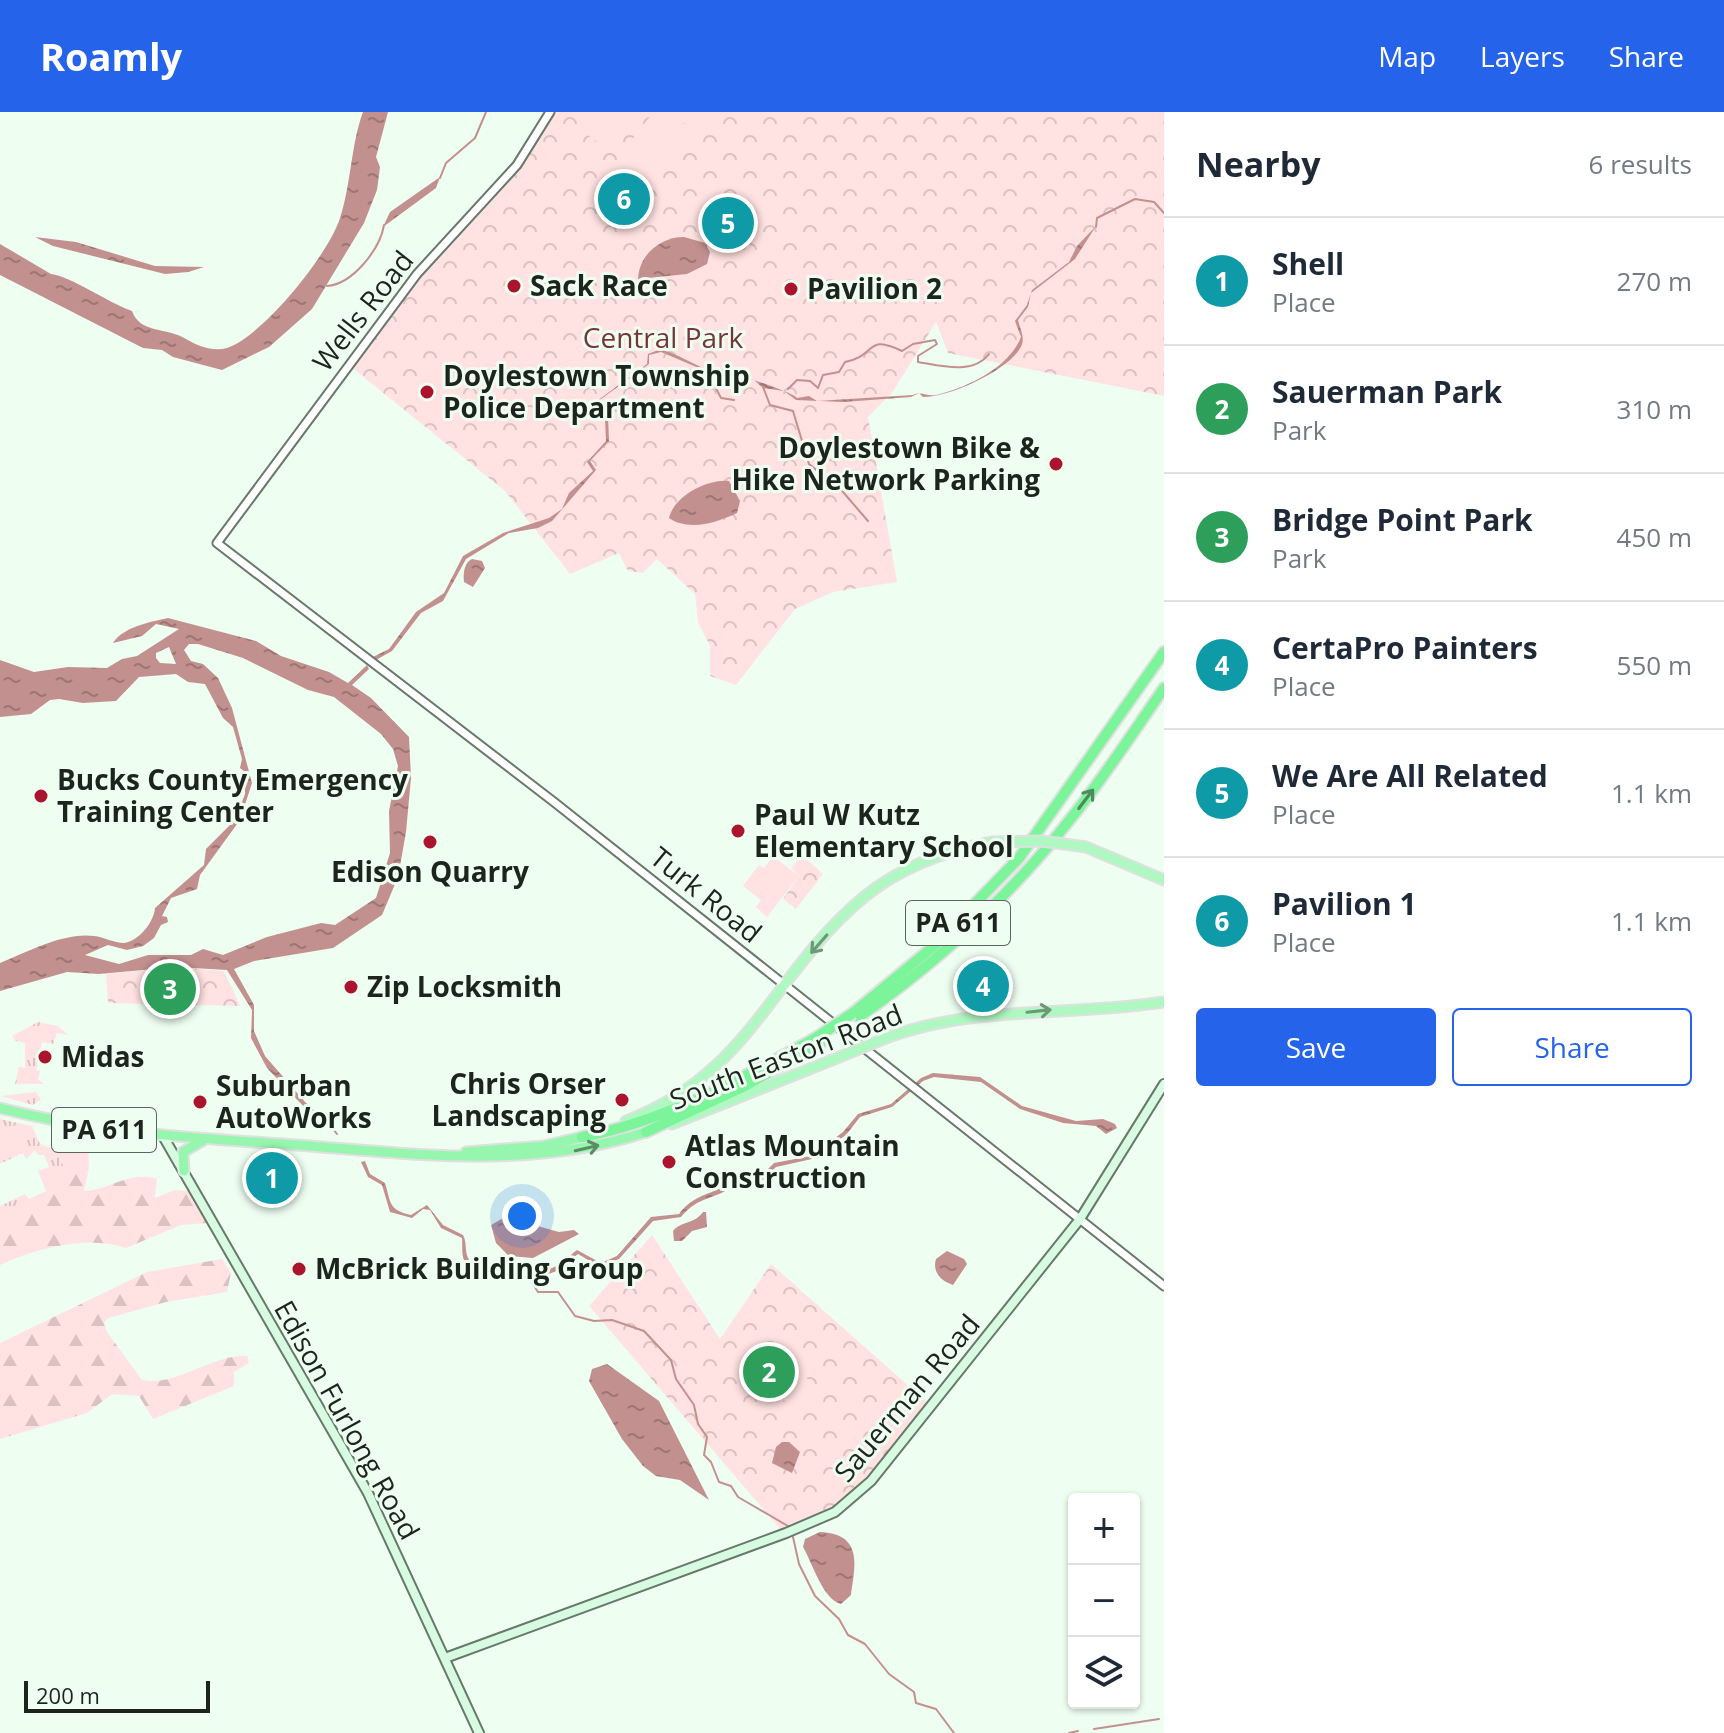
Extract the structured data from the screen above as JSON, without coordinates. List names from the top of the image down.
{
  "streets": {
    "highway": ["PA 611", "South Easton Road"],
    "main road": ["Sauerman Road", "Edison Furlong Road"],
    "street": ["Wells Road", "Turk Road"]
  },
  "crossings": [
    ["Wells Road", "Turk Road"],
    ["Turk Road", "South Easton Road"],
    ["Turk Road", "Sauerman Road"],
    ["PA 611", "South Easton Road"],
    ["South Easton Road", "Edison Furlong Road"],
    ["Sauerman Road", "Edison Furlong Road"]
  ],
  "parks": ["Central Park"],
  "places": [
    "Sack Race",
    "Pavilion 2",
    "Doylestown Township Police Department",
    "Doylestown Bike & Hike Network Parking",
    "Bucks County Emergency Training Center",
    "Paul W Kutz Elementary School",
    "Edison Quarry",
    "Zip Locksmith",
    "Midas",
    "Chris Orser Landscaping",
    "Suburban AutoWorks",
    "Atlas Mountain Construction",
    "McBrick Building Group"
  ],
  "scale_bar": "200 m",
  "page": {
    "header": "Roamly",
    "nav": ["Map", "Layers", "Share"],
    "heading": ["Nearby", "6 results"],
    "pins": [
      "6",
      "5",
      "4",
      "3",
      "1",
      "2"
    ],
    "list": [
      {
        "mark": "1",
        "name": "Shell",
        "note": "Place",
        "value": "270 m"
      },
      {
        "mark": "2",
        "name": "Sauerman Park",
        "note": "Park",
        "value": "310 m"
      },
      {
        "mark": "3",
        "name": "Bridge Point Park",
        "note": "Park",
        "value": "450 m"
      },
      {
        "mark": "4",
        "name": "CertaPro Painters",
        "note": "Place",
        "value": "550 m"
      },
      {
        "mark": "5",
        "name": "We Are All Related",
        "note": "Place",
        "value": "1.1 km"
      },
      {
        "mark": "6",
        "name": "Pavilion 1",
        "note": "Place",
        "value": "1.1 km"
      }
    ],
    "buttons": ["Save", "Share"],
    "map_buttons": ["+", "−"],
    "scale": "200 m"
  }
}
